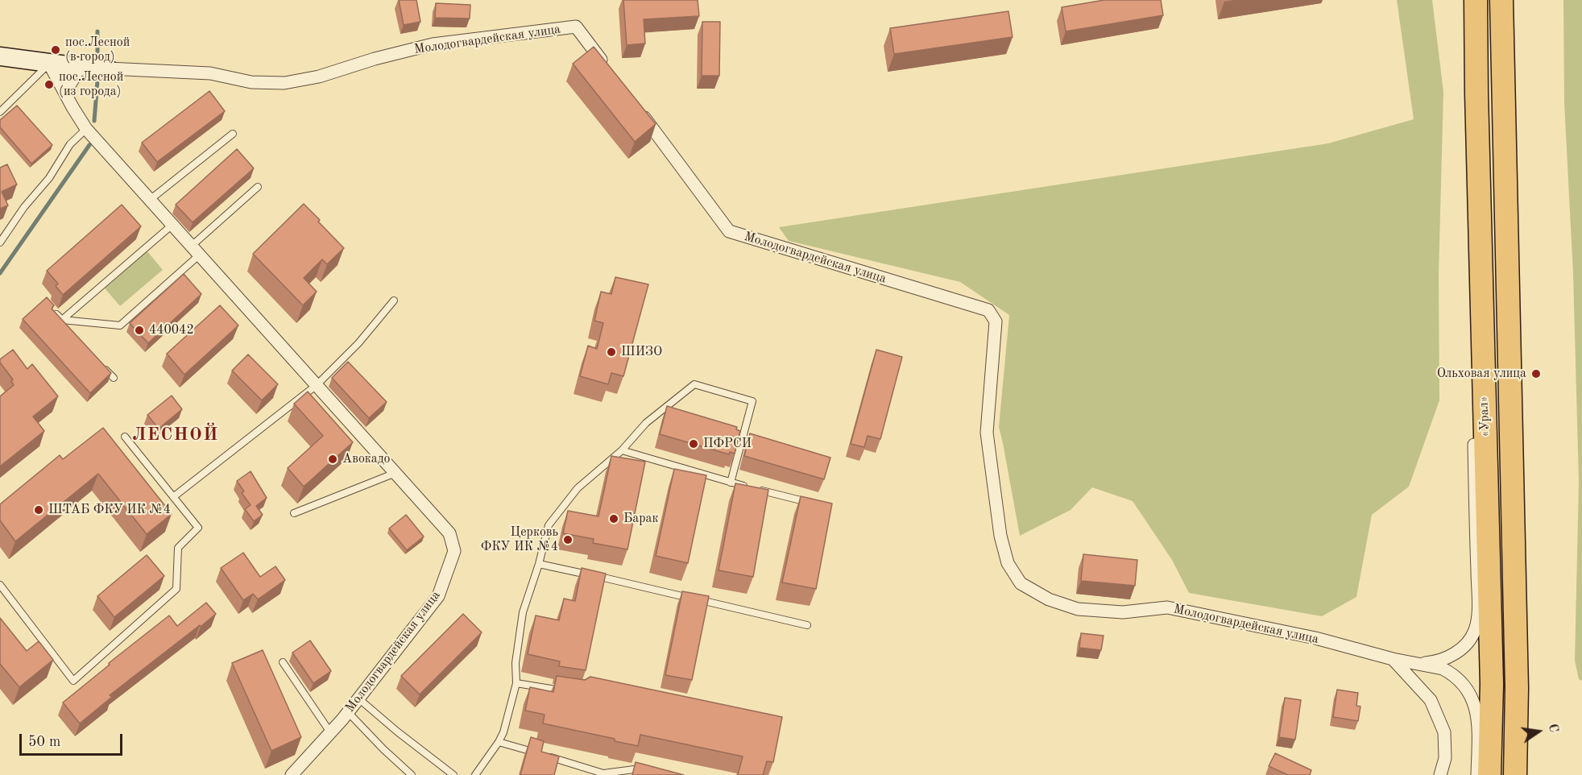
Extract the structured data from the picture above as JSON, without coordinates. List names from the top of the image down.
{
  "streets": {
    "highway": ["«Урал»"],
    "street": ["Молодогвардейская улица"]
  },
  "districts": ["ЛЕСНОЙ"],
  "places": [
    "пос.Лесной (в город)",
    "пос.Лесной (из города)",
    "440042",
    "ШИЗО",
    "Ольховая улица",
    "ПФРСИ",
    "Авокадо",
    "ШТАБ ФКУ ИК №4",
    "Барак",
    "Церковь ФКУ ИК №4"
  ],
  "scale_bar": "50 m",
  "north": "right"
}
